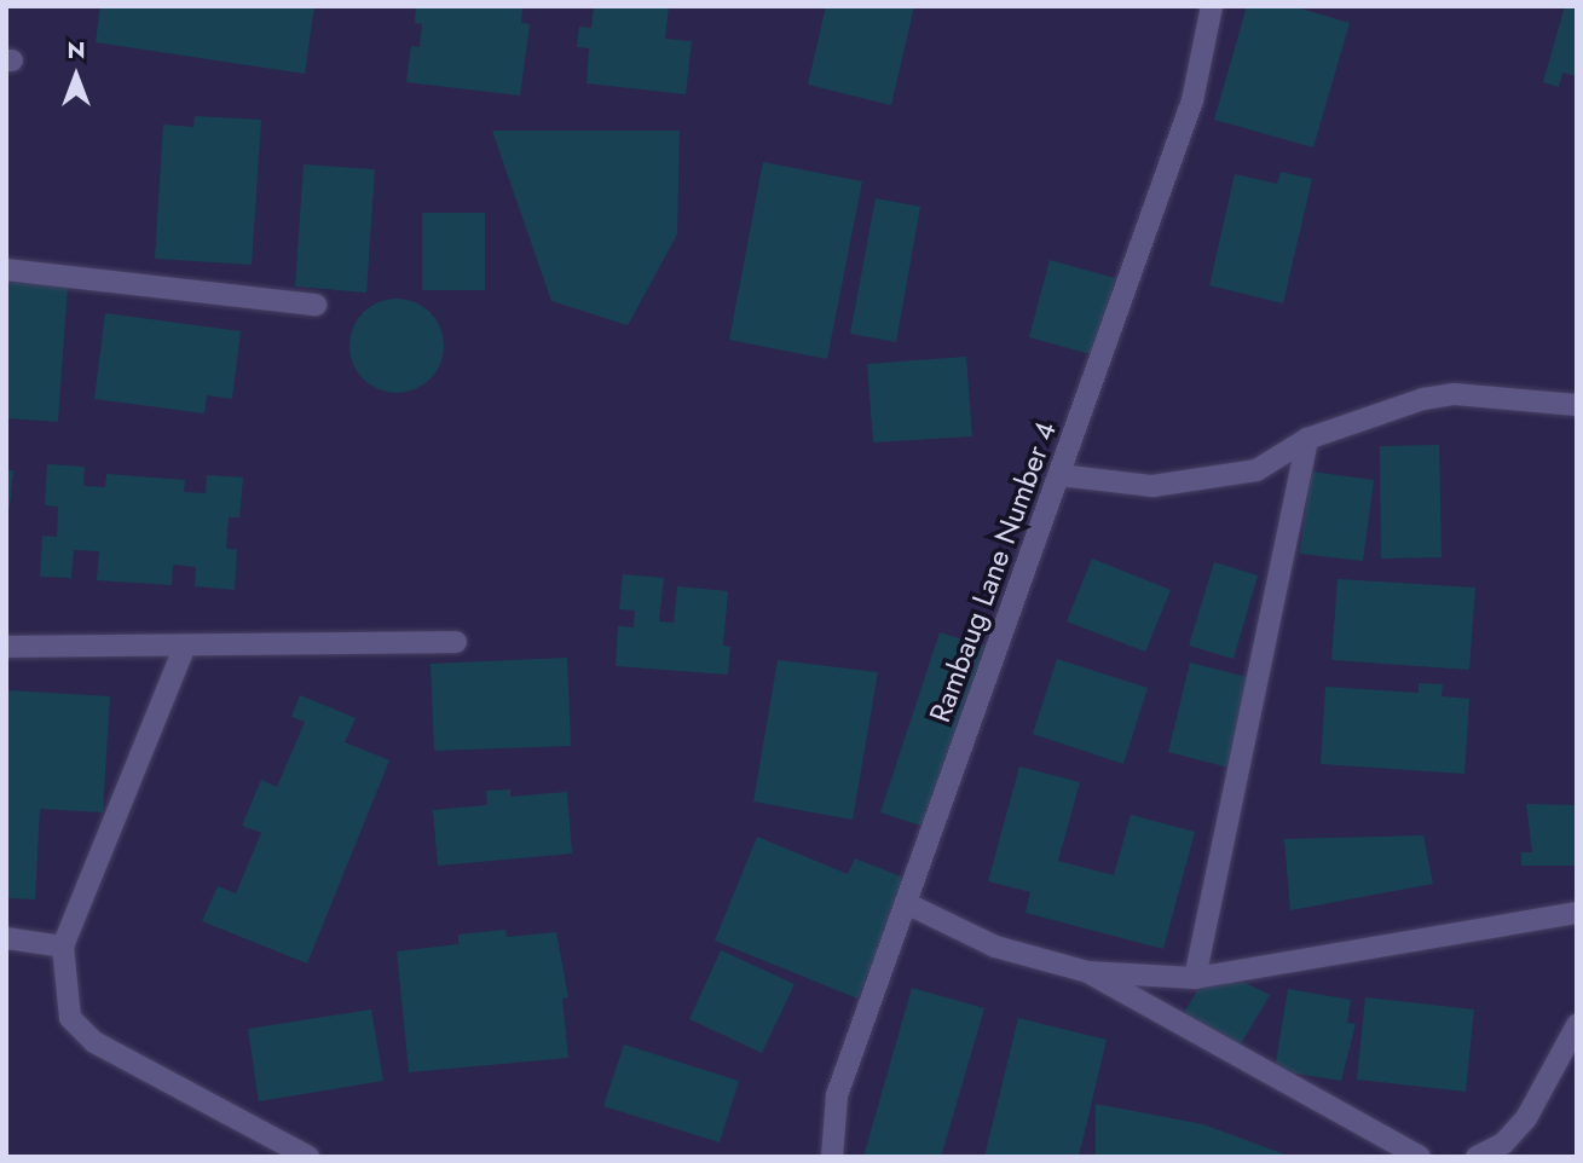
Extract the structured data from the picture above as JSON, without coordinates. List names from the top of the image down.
{
  "streets": {
    "street": ["Rambaug Lane Number 4"]
  },
  "north": "top"
}
